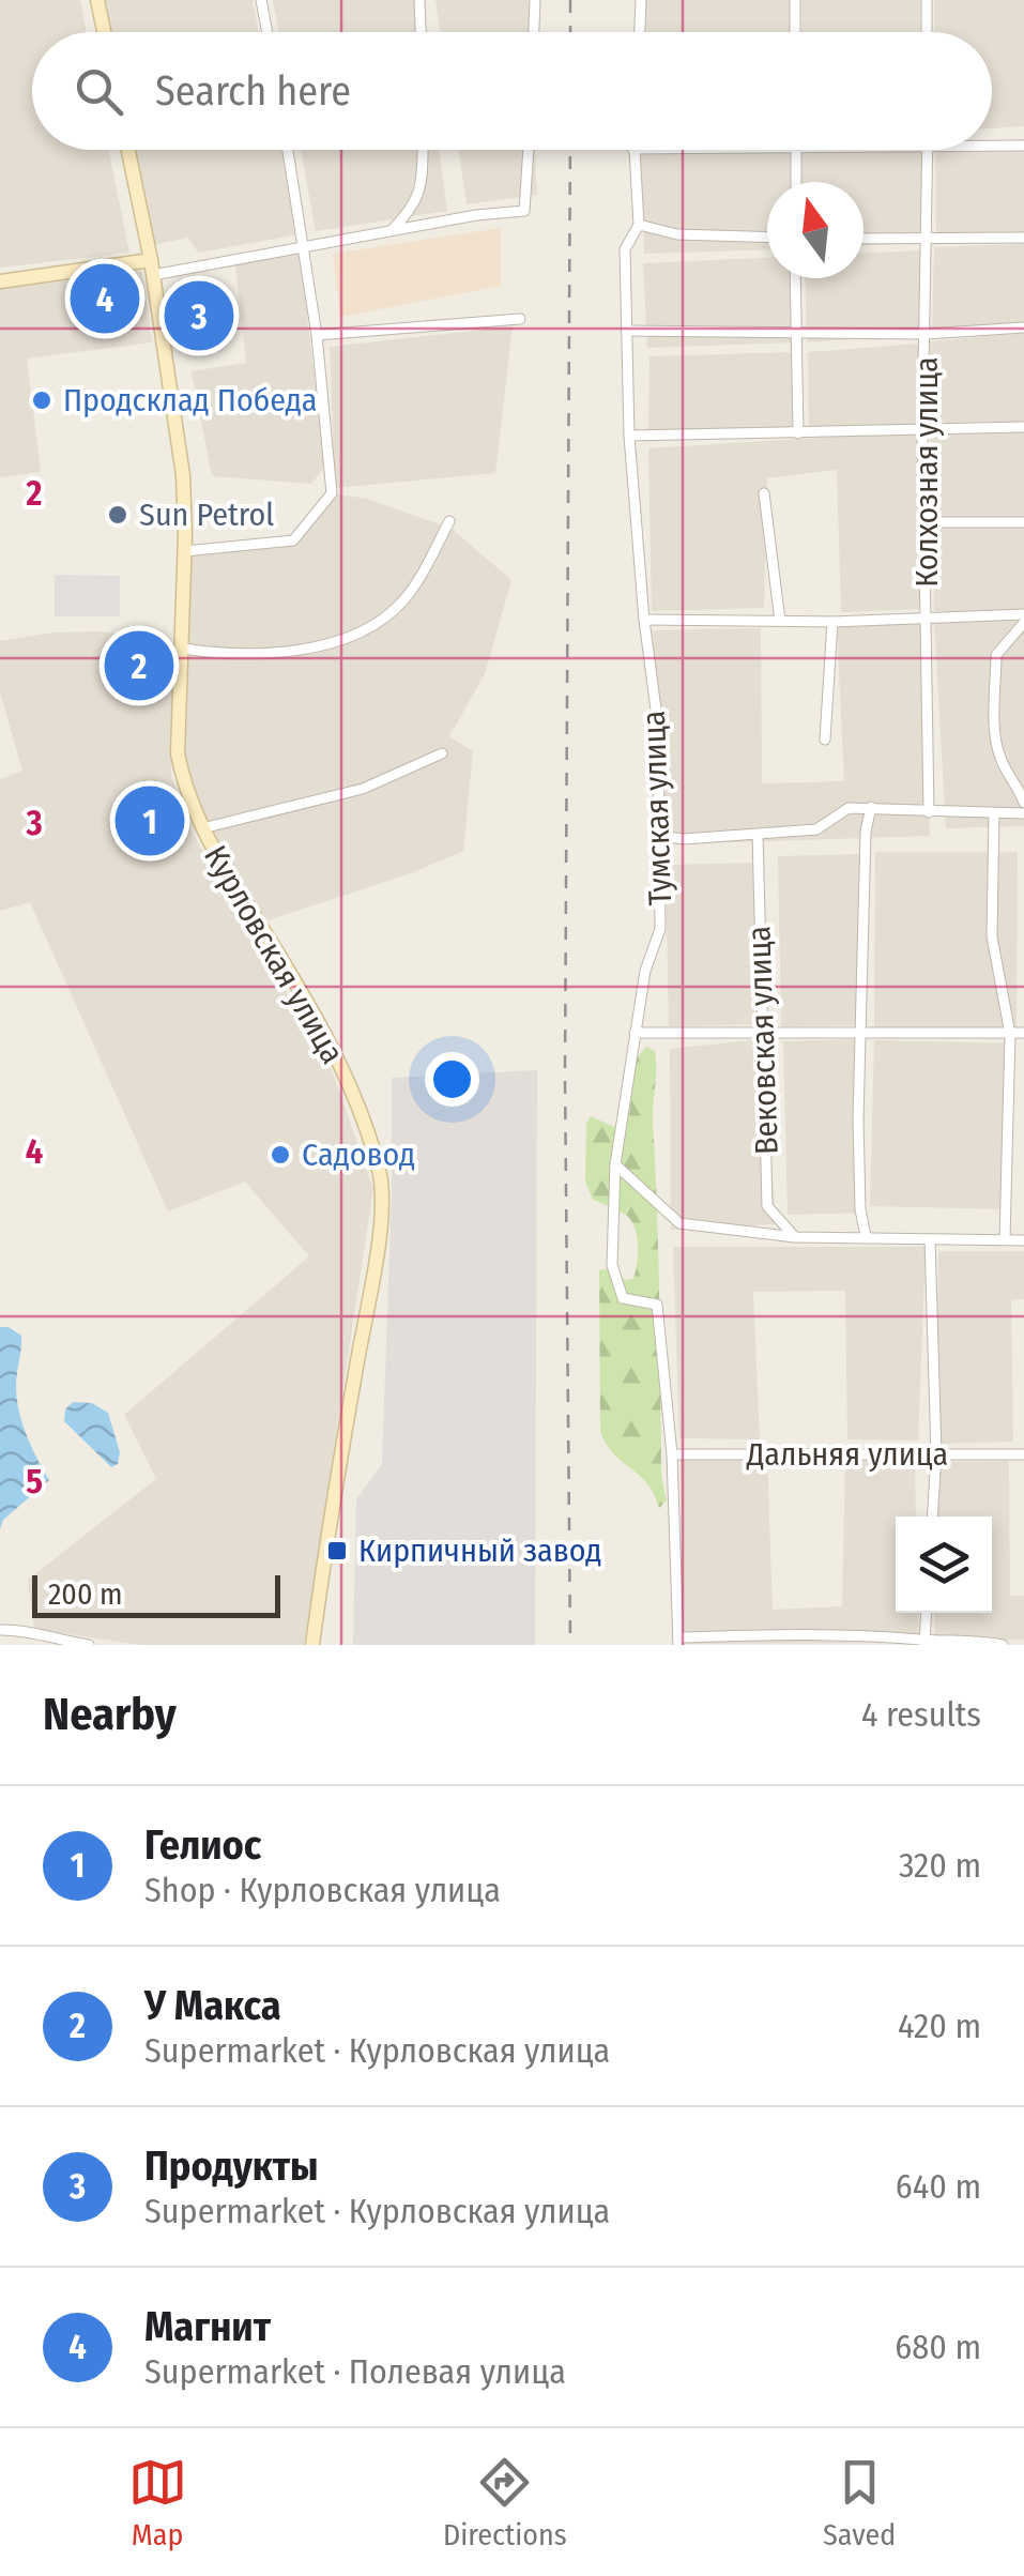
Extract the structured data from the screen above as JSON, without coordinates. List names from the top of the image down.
{
  "streets": {
    "main road": ["Курловская улица"],
    "street": [
      "Колхозная улица",
      "Тумская улица",
      "Вековская улица",
      "Дальняя улица"
    ]
  },
  "crossings": [
    ["Тумская улица", "Дальняя улица"]
  ],
  "places": {
    "other": ["Продсклад Победа", "Sun Petrol", "Садовод"],
    "transit": ["Кирпичный завод"]
  },
  "scale_bar": "200 m",
  "north": "top",
  "page": {
    "search": "Search here",
    "pins": [
      "4",
      "3",
      "2",
      "1"
    ],
    "scale": "200 m",
    "heading": ["Nearby", "4 results"],
    "list": [
      {
        "mark": "1",
        "name": "Гелиос",
        "note": "Shop · Курловская улица",
        "value": "320 m"
      },
      {
        "mark": "2",
        "name": "У Макса",
        "note": "Supermarket · Курловская улица",
        "value": "420 m"
      },
      {
        "mark": "3",
        "name": "Продукты",
        "note": "Supermarket · Курловская улица",
        "value": "640 m"
      },
      {
        "mark": "4",
        "name": "Магнит",
        "note": "Supermarket · Полевая улица",
        "value": "680 m"
      }
    ],
    "nav": ["Map", "Directions", "Saved"]
  },
  "grid": {
    "rows": [
      "2",
      "3",
      "4",
      "5"
    ]
  }
}
